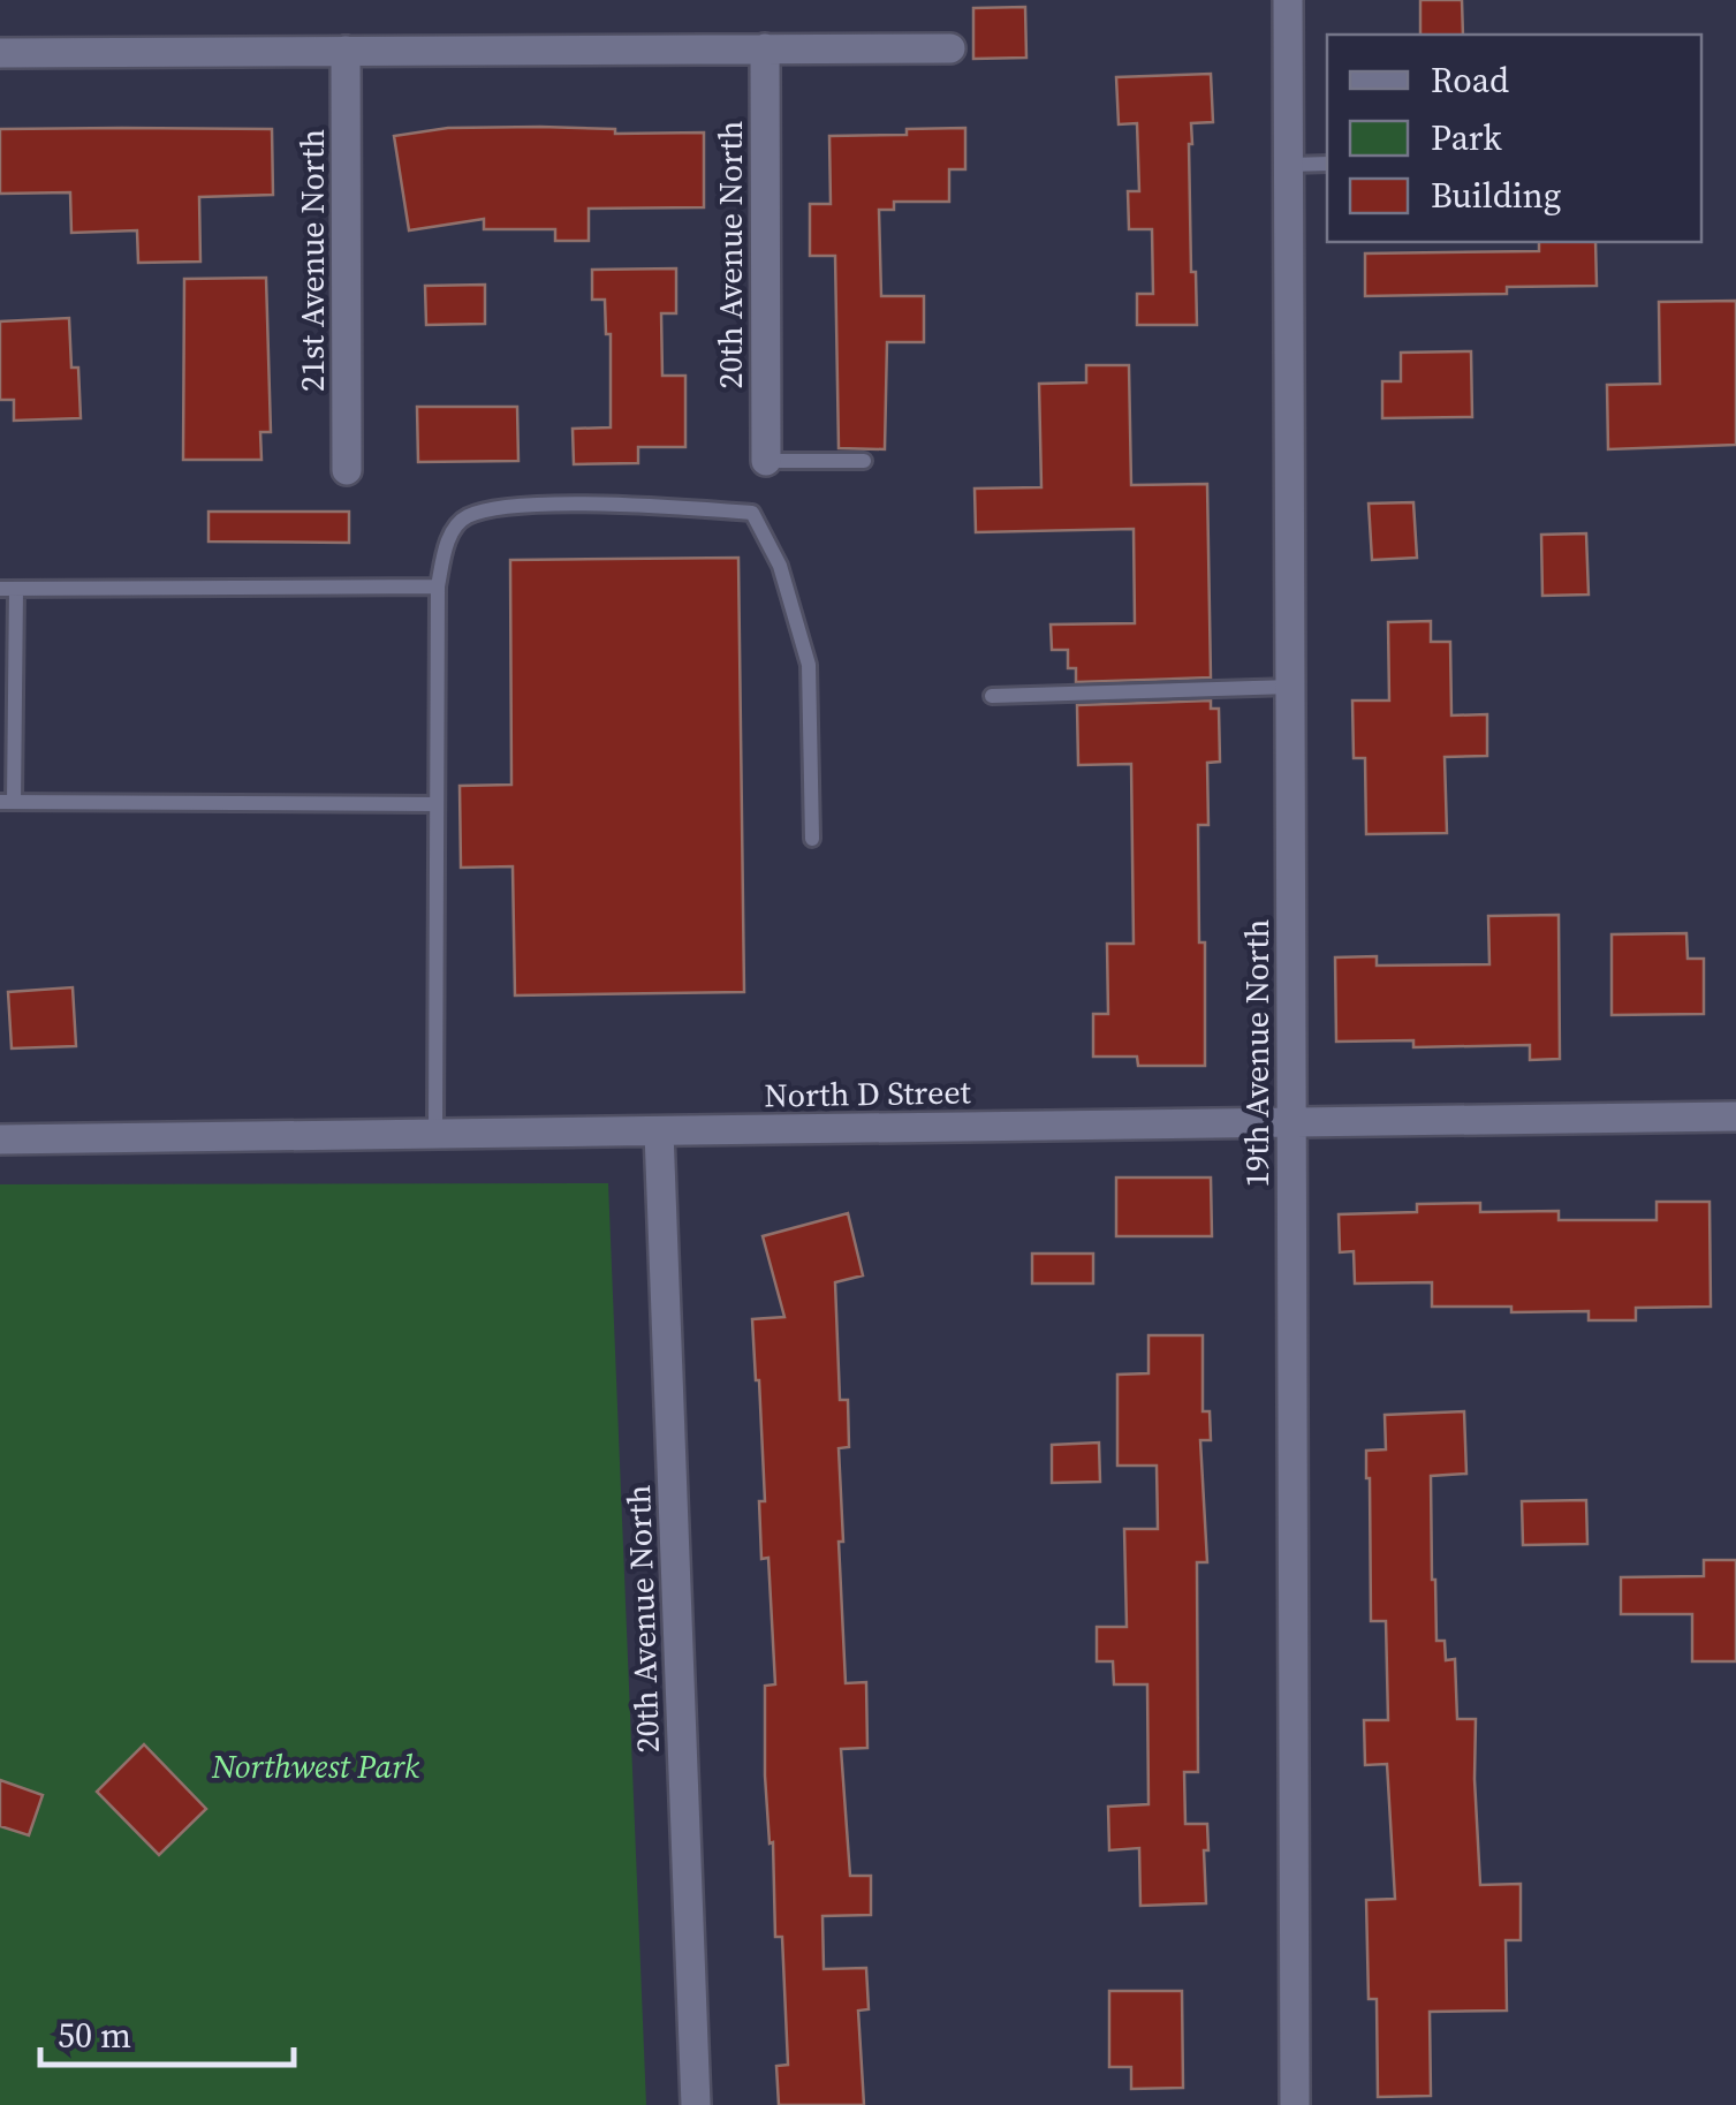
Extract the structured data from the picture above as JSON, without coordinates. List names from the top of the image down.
{
  "streets": {
    "street": [
      "20th Avenue North",
      "21st Avenue North",
      "19th Avenue North",
      "North D Street"
    ]
  },
  "crossings": [
    ["20th Avenue North", "North D Street"],
    ["19th Avenue North", "North D Street"]
  ],
  "parks": ["Northwest Park"],
  "legend": ["Road", "Park", "Building"],
  "scale_bar": "50 m"
}
